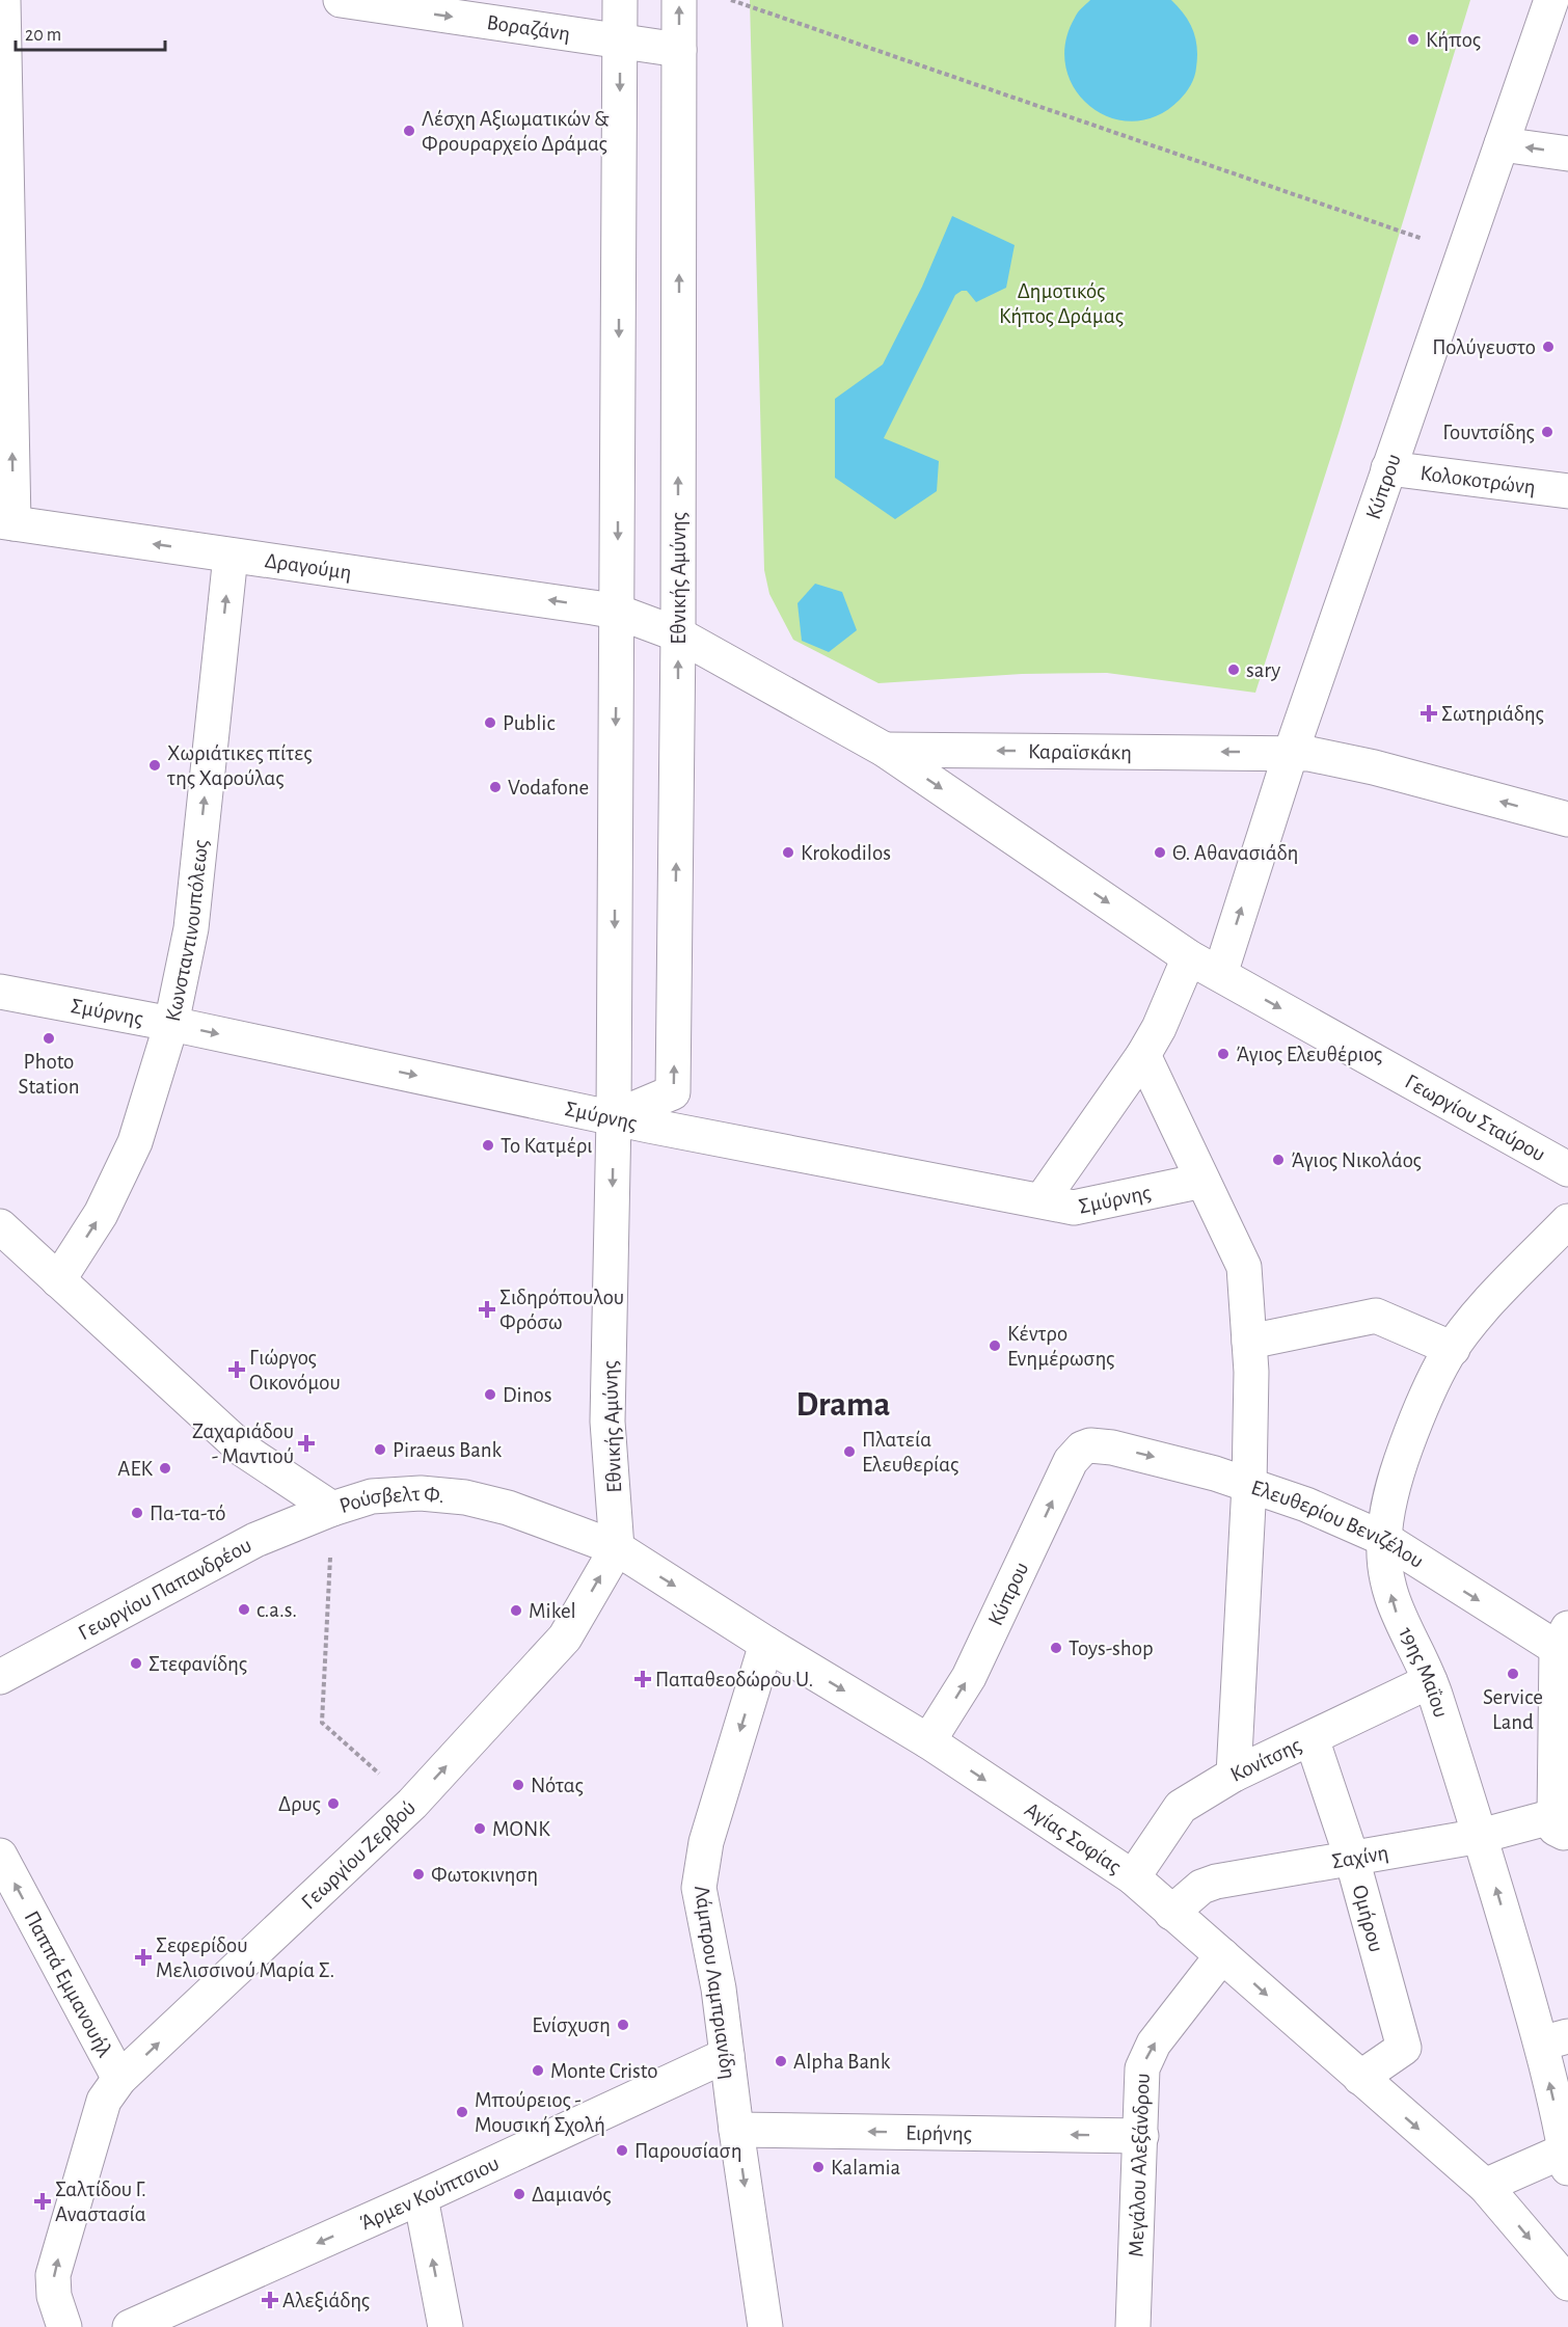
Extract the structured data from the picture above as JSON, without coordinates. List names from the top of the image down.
{
  "streets": {
    "street": [
      "Βοραζάνη",
      "Κολοκοτρώνη",
      "Κύπρου",
      "Δραγούμη",
      "Εθνικής Αμύνης",
      "Καραϊσκάκη",
      "Κωνσταντινουπόλεως",
      "Σμύρνης",
      "Γεωργίου Σταύρου",
      "Ρούσβελτ Φ.",
      "Ελευθερίου Βενιζέλου",
      "Γεωργίου Παπανδρέου",
      "19ης Μαΐου",
      "Κονίτσης",
      "Αγίας Σοφίας",
      "Γεωργίου Ζερβού",
      "Σαχίνη",
      "Ομήρου",
      "Λάμπρου Λαμπριανίδη",
      "Παππά Εμμανουήλ",
      "Ειρήνης",
      "Μεγάλου Αλεξάνδρου",
      "Άρμεν Κούπτσιου"
    ]
  },
  "crossings": [
    ["Βοραζάνη", "Εθνικής Αμύνης"],
    ["Κολοκοτρώνη", "Κύπρου"],
    ["Κύπρου", "Καραϊσκάκη"],
    ["Κύπρου", "Γεωργίου Σταύρου"],
    ["Κύπρου", "Ελευθερίου Βενιζέλου"],
    ["Κύπρου", "Αγίας Σοφίας"],
    ["Δραγούμη", "Εθνικής Αμύνης"],
    ["Δραγούμη", "Καραϊσκάκη"],
    ["Δραγούμη", "Κωνσταντινουπόλεως"],
    ["Εθνικής Αμύνης", "Καραϊσκάκη"],
    ["Εθνικής Αμύνης", "Σμύρνης"],
    ["Εθνικής Αμύνης", "Ρούσβελτ Φ."],
    ["Εθνικής Αμύνης", "Αγίας Σοφίας"],
    ["Εθνικής Αμύνης", "Γεωργίου Ζερβού"],
    ["Κωνσταντινουπόλεως", "Σμύρνης"],
    ["Κωνσταντινουπόλεως", "Ρούσβελτ Φ."],
    ["Ρούσβελτ Φ.", "Γεωργίου Παπανδρέου"],
    ["Ρούσβελτ Φ.", "Αγίας Σοφίας"],
    ["Ρούσβελτ Φ.", "Γεωργίου Ζερβού"],
    ["Ελευθερίου Βενιζέλου", "19ης Μαΐου"],
    ["19ης Μαΐου", "Κονίτσης"],
    ["19ης Μαΐου", "Σαχίνη"],
    ["Κονίτσης", "Αγίας Σοφίας"],
    ["Κονίτσης", "Ομήρου"],
    ["Αγίας Σοφίας", "Γεωργίου Ζερβού"],
    ["Αγίας Σοφίας", "Σαχίνη"],
    ["Αγίας Σοφίας", "Ομήρου"],
    ["Αγίας Σοφίας", "Λάμπρου Λαμπριανίδη"],
    ["Αγίας Σοφίας", "Μεγάλου Αλεξάνδρου"],
    ["Γεωργίου Ζερβού", "Παππά Εμμανουήλ"],
    ["Σαχίνη", "Ομήρου"],
    ["Λάμπρου Λαμπριανίδη", "Ειρήνης"],
    ["Λάμπρου Λαμπριανίδη", "Άρμεν Κούπτσιου"],
    ["Ειρήνης", "Μεγάλου Αλεξάνδρου"]
  ],
  "one_way": [
    "Βοραζάνη",
    "Κύπρου",
    "Δραγούμη",
    "Καραϊσκάκη",
    "Κωνσταντινουπόλεως",
    "Σμύρνης",
    "Γεωργίου Σταύρου",
    "Ελευθερίου Βενιζέλου",
    "Αγίας Σοφίας",
    "Γεωργίου Ζερβού",
    "Λάμπρου Λαμπριανίδη",
    "Παππά Εμμανουήλ",
    "Ειρήνης",
    "Μεγάλου Αλεξάνδρου",
    "Άρμεν Κούπτσιου"
  ],
  "districts": ["Drama"],
  "parks": ["Δημοτικός Κήπος Δράμας"],
  "places": {
    "other": [
      "Κήπος",
      "Λέσχη Αξιωματικών & Φρουραρχείο Δράμας",
      "Πολύγευστο",
      "Γουντσίδης",
      "sary",
      "Public",
      "Χωριάτικες πίτες της Χαρούλας",
      "Vodafone",
      "Krokodilos",
      "Θ. Αθανασιάδη",
      "Photo Station",
      "Άγιος Ελευθέριος",
      "Το Κατμέρι",
      "Άγιος Νικολάος",
      "Κέντρο Ενημέρωσης",
      "Dinos",
      "Piraeus Bank",
      "Πλατεία Ελευθερίας",
      "ΑΕΚ",
      "Πα-τα-τό",
      "c.a.s.",
      "Mikel",
      "Toys-shop",
      "Στεφανίδης",
      "Service Land",
      "Νότας",
      "Δρυς",
      "MONK",
      "Φωτοκινηση",
      "Ενίσχυση",
      "Alpha Bank",
      "Monte Cristo",
      "Μπούρειος - Μουσική Σχολή",
      "Παρουσίαση",
      "Kalamia",
      "Δαμιανός"
    ],
    "health": [
      "Σωτηριάδης",
      "Σιδηρόπουλου Φρόσω",
      "Γιώργος Οικονόμου",
      "Ζαχαριάδου - Μαντιού",
      "Παπαθεοδώρου U.",
      "Σεφερίδου Μελισσινού Μαρία Σ.",
      "Σαλτίδου Γ. Αναστασία",
      "Αλεξιάδης"
    ]
  },
  "scale_bar": "20 m"
}
